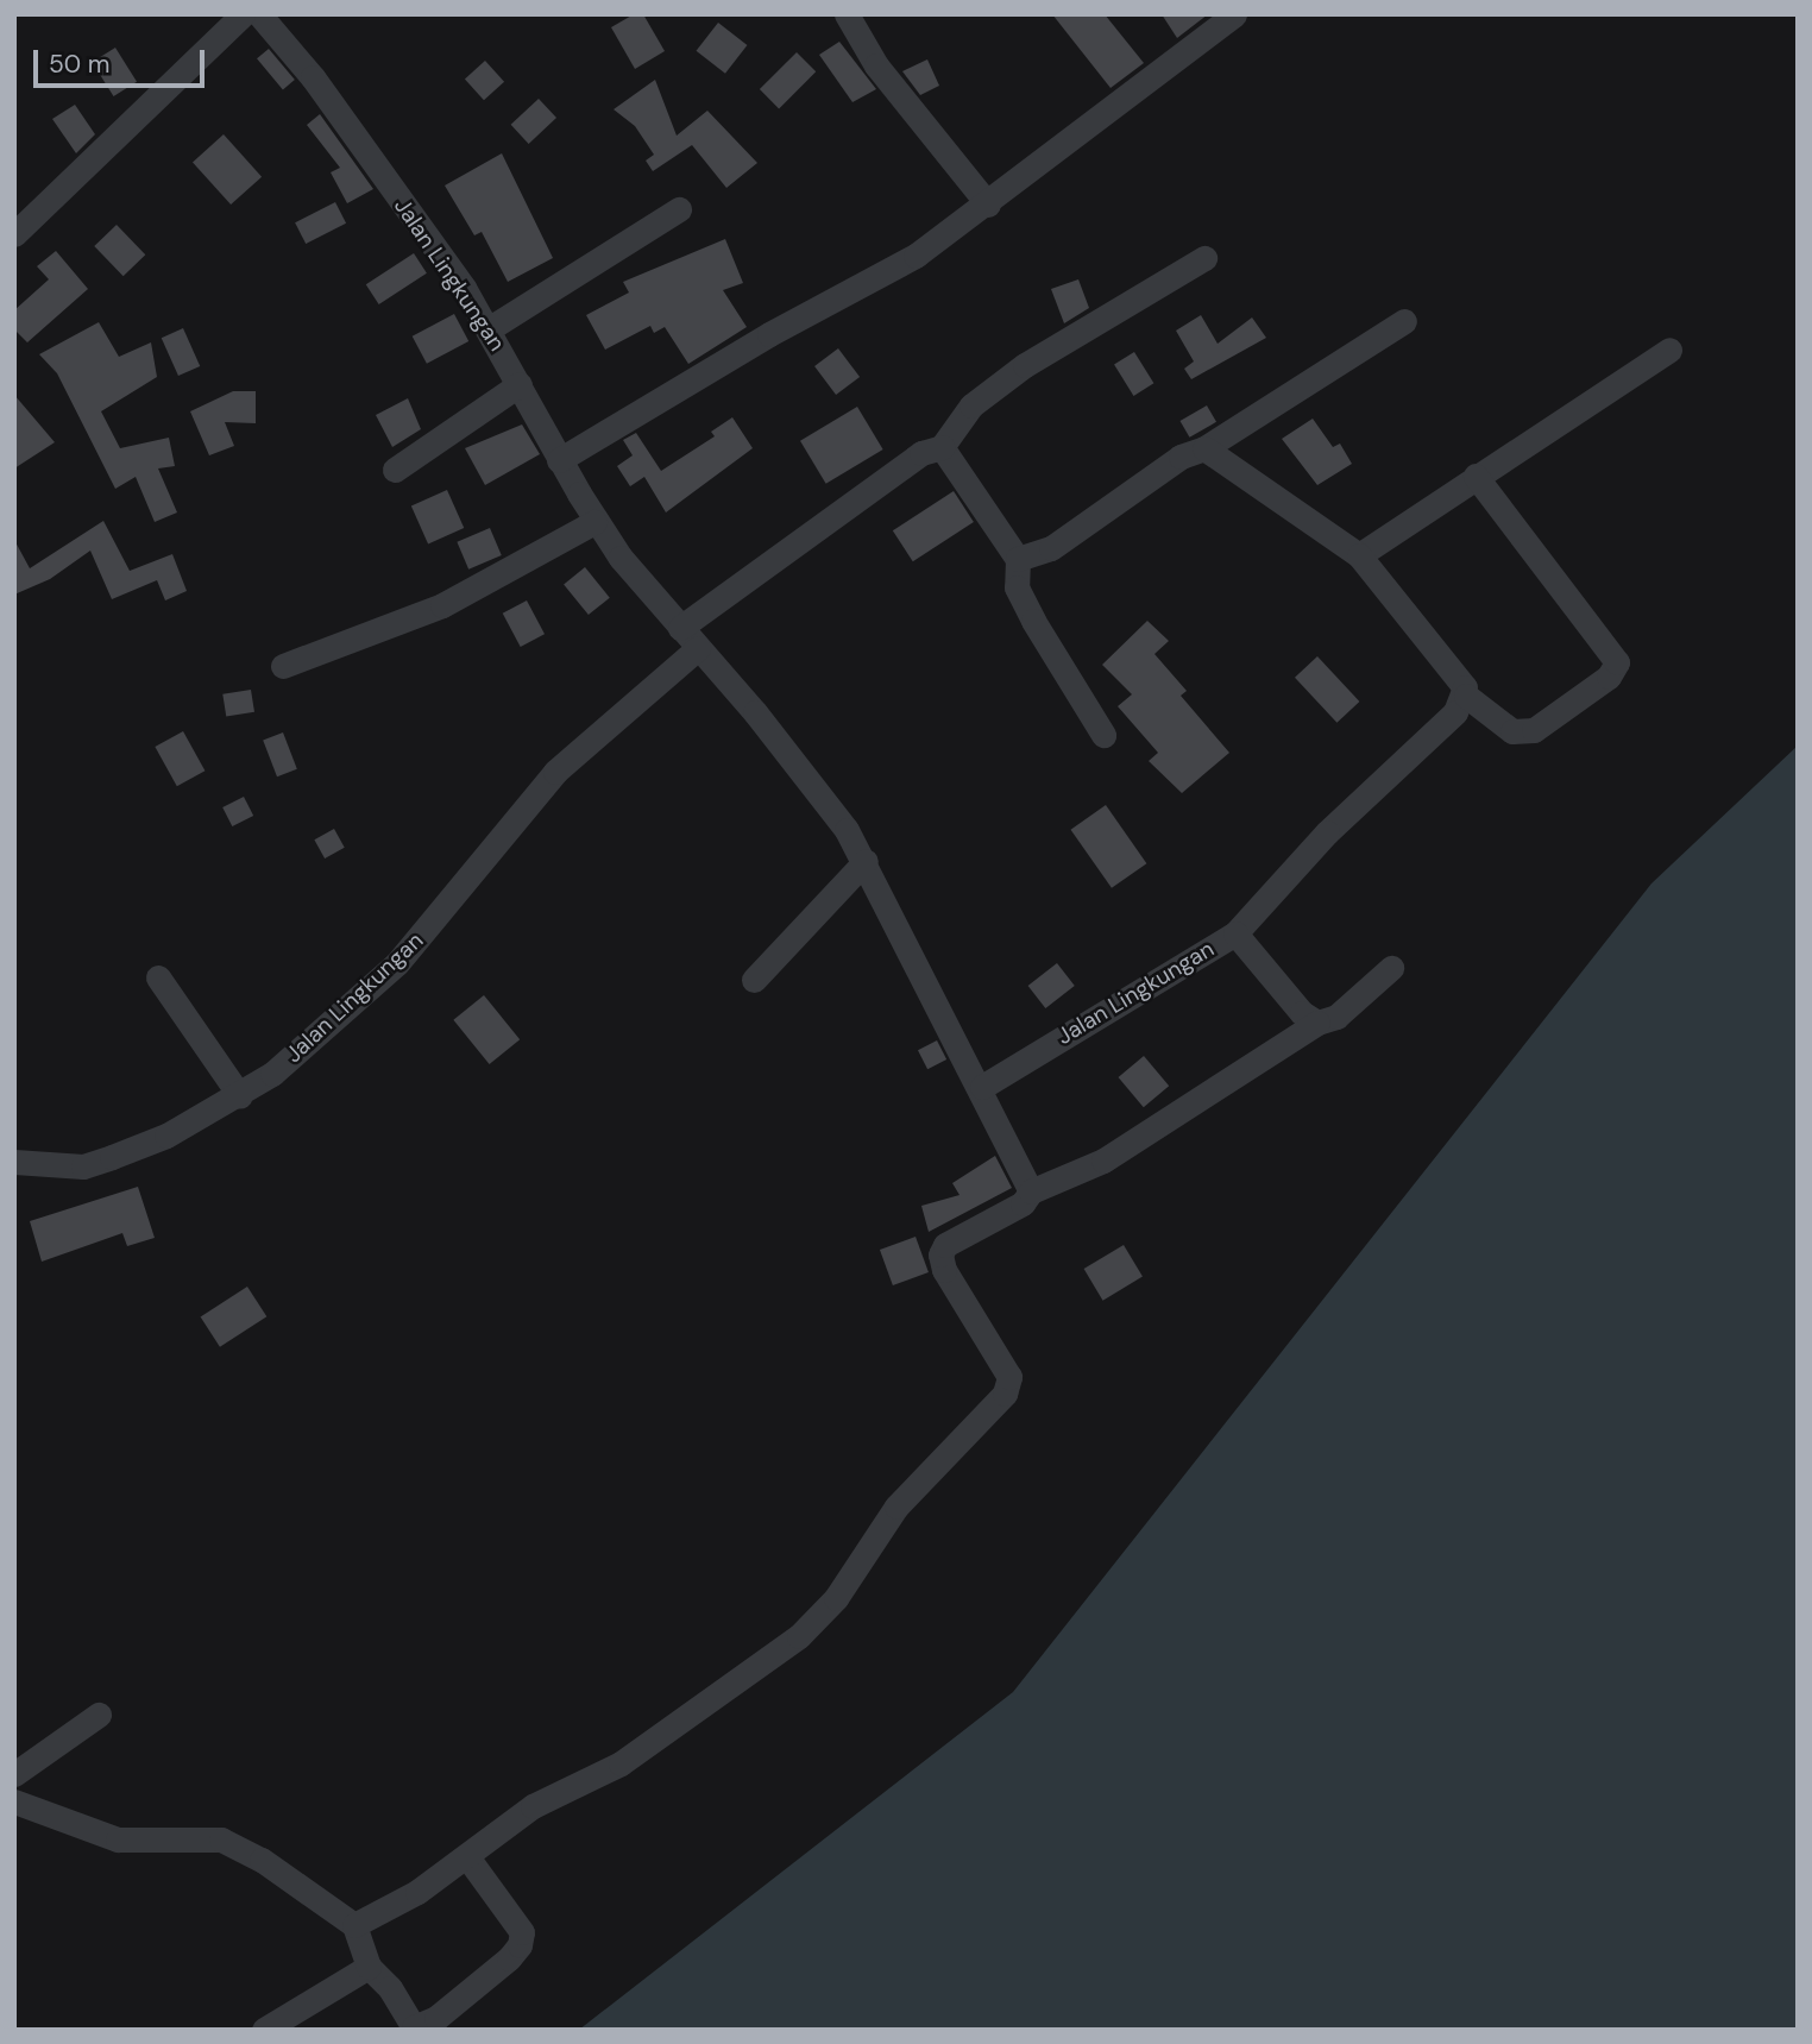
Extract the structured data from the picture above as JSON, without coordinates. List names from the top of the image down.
{
  "streets": {
    "street": ["Jalan Lingkungan"]
  },
  "scale_bar": "50 m"
}
